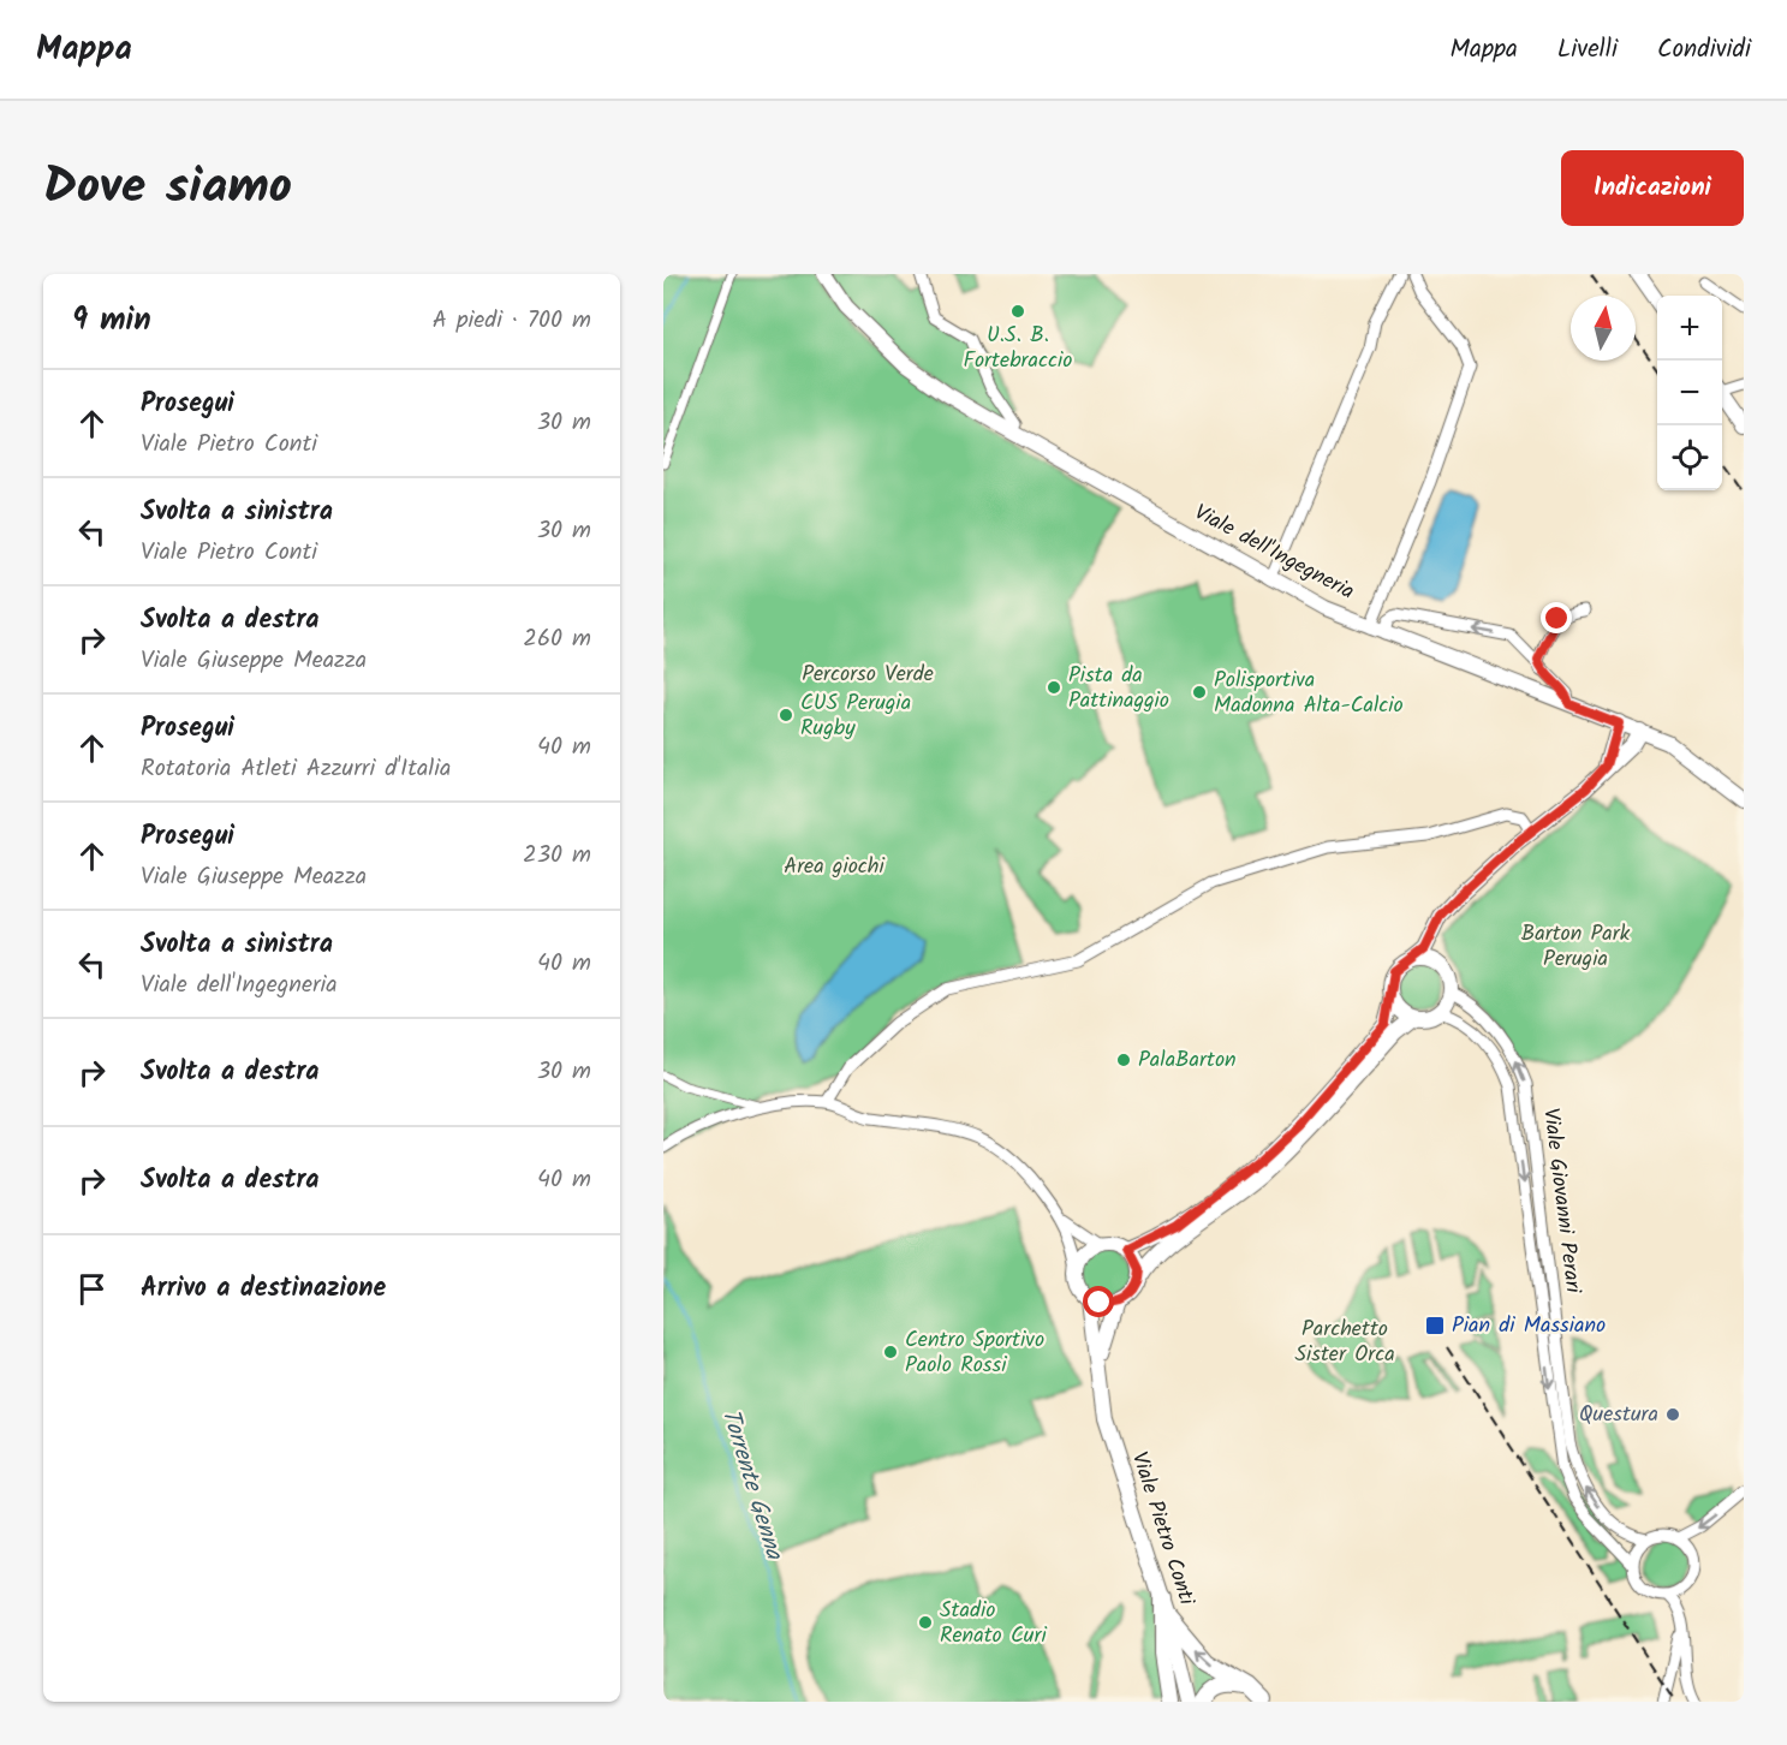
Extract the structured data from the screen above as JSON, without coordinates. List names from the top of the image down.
{
  "streets": {
    "street": ["Viale dell'Ingegneria", "Viale Giovanni Perari", "Viale Pietro Conti"]
  },
  "crossings": [
    ["Viale Giovanni Perari", "Viale Pietro Conti"]
  ],
  "water": ["Torrente Genna"],
  "parks": [
    "Percorso Verde",
    "Area giochi",
    "Barton Park Perugia",
    "Parchetto Sister Orca"
  ],
  "places": {
    "other": [
      "U.S. B. Fortebraccio",
      "Pista da Pattinaggio",
      "Polisportiva Madonna Alta-Calcio",
      "CUS Perugia Rugby",
      "PalaBarton",
      "Centro Sportivo Paolo Rossi",
      "Questura",
      "Stadio Renato Curi"
    ],
    "transit": ["Pian di Massiano"]
  },
  "north": "top",
  "page": {
    "header": "Mappa",
    "nav": ["Mappa", "Livelli", "Condividi"],
    "title": "Dove siamo",
    "buttons": "Indicazioni",
    "heading": ["9 min", "A piedi · 700 m"],
    "map_buttons": ["+", "−"],
    "list": [
      ["Prosegui", "Viale Pietro Conti", "30 m"],
      ["Svolta a sinistra", "Viale Pietro Conti", "30 m"],
      ["Svolta a destra", "Viale Giuseppe Meazza", "260 m"],
      ["Prosegui", "Rotatoria Atleti Azzurri d'Italia", "40 m"],
      ["Prosegui", "Viale Giuseppe Meazza", "230 m"],
      ["Svolta a sinistra", "Viale dell'Ingegneria", "40 m"],
      ["Svolta a destra", "30 m"],
      ["Svolta a destra", "40 m"],
      "Arrivo a destinazione"
    ]
  }
}
